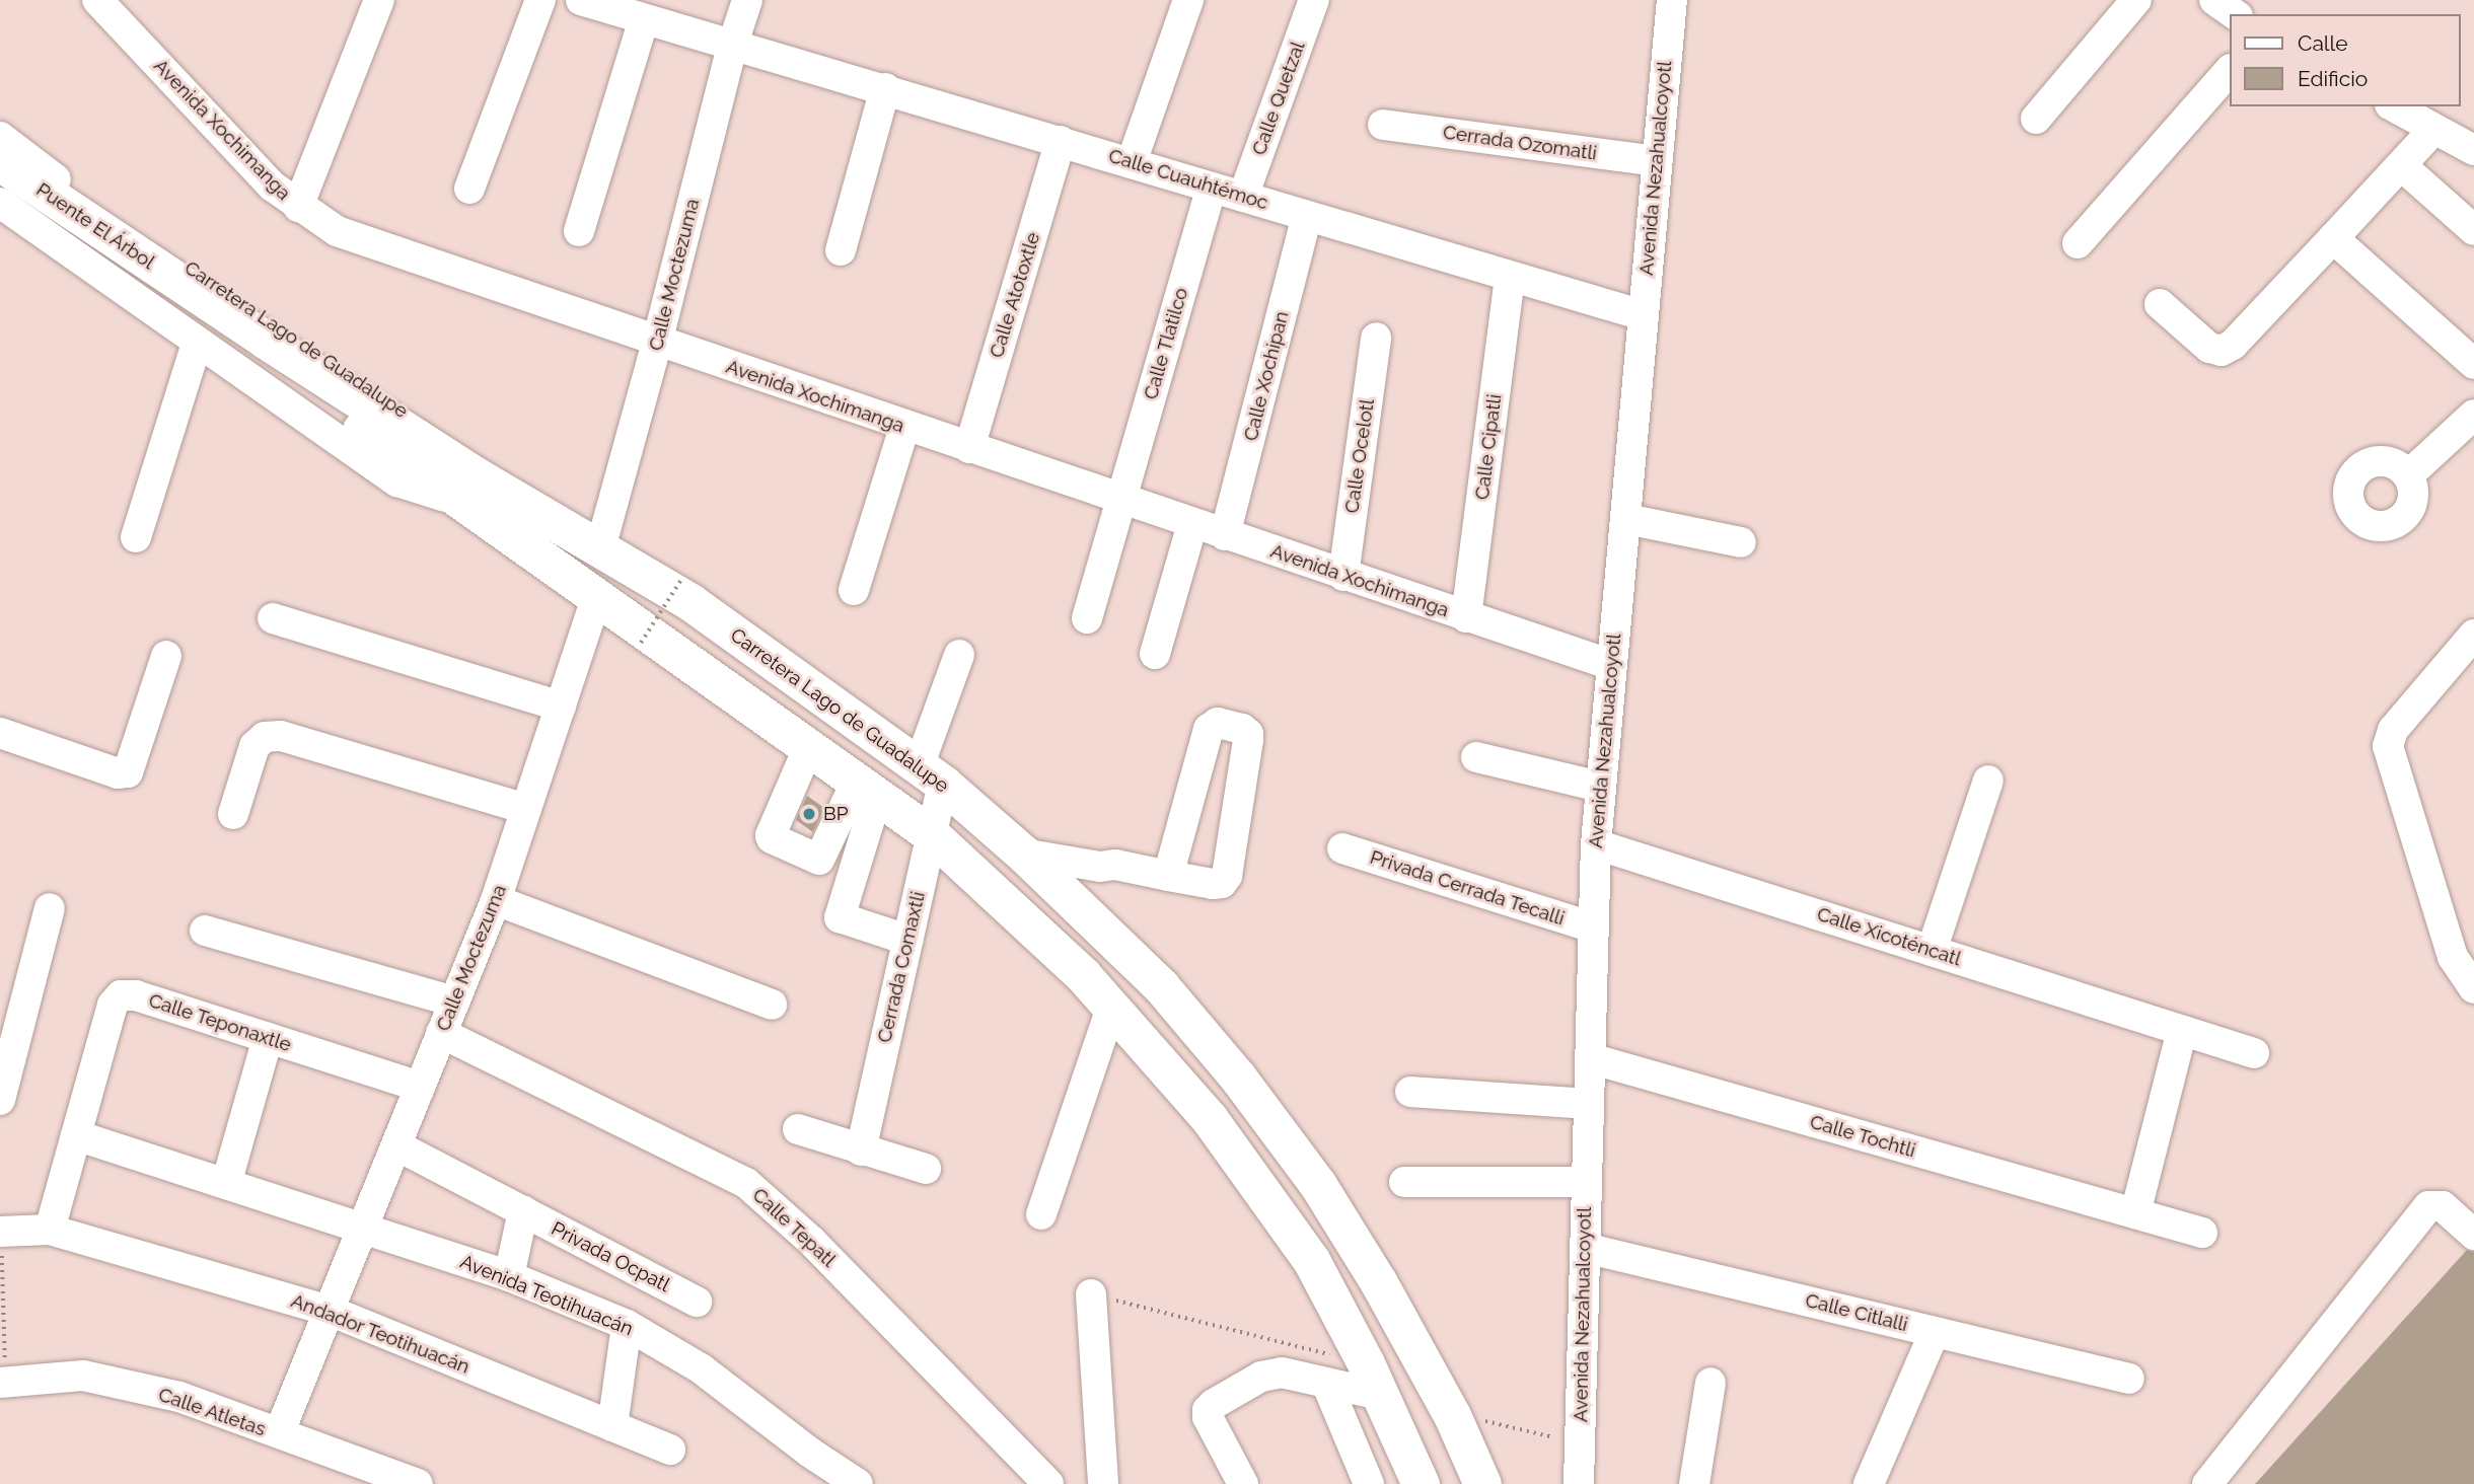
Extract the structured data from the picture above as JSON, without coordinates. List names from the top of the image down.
{
  "streets": {
    "main road": ["Puente El Árbol", "Carretera Lago de Guadalupe"],
    "street": [
      "Calle Quetzal",
      "Avenida Xochimanga",
      "Cerrada Ozomatli",
      "Avenida Nezahualcoyotl",
      "Calle Cuauhtémoc",
      "Calle Moctezuma",
      "Calle Atotoxtle",
      "Calle Tlatilco",
      "Calle Xochipan",
      "Calle Cipatli",
      "Calle Ocelotl",
      "Privada Cerrada Tecalli",
      "Calle Xicoténcatl",
      "Cerrada Comaxtli",
      "Calle Teponaxtle",
      "Calle Tochtli",
      "Calle Tepatl",
      "Privada Ocpatl",
      "Avenida Teotihuacán",
      "Calle Citlalli",
      "Andador Teotihuacán",
      "Calle Atletas"
    ]
  },
  "crossings": [
    ["Calle Quetzal", "Calle Cuauhtémoc"],
    ["Avenida Xochimanga", "Avenida Nezahualcoyotl"],
    ["Avenida Xochimanga", "Calle Moctezuma"],
    ["Avenida Xochimanga", "Calle Atotoxtle"],
    ["Avenida Xochimanga", "Calle Tlatilco"],
    ["Avenida Xochimanga", "Calle Xochipan"],
    ["Avenida Xochimanga", "Calle Cipatli"],
    ["Avenida Xochimanga", "Calle Ocelotl"],
    ["Cerrada Ozomatli", "Avenida Nezahualcoyotl"],
    ["Avenida Nezahualcoyotl", "Calle Cuauhtémoc"],
    ["Avenida Nezahualcoyotl", "Privada Cerrada Tecalli"],
    ["Avenida Nezahualcoyotl", "Calle Xicoténcatl"],
    ["Avenida Nezahualcoyotl", "Calle Tochtli"],
    ["Avenida Nezahualcoyotl", "Calle Citlalli"],
    ["Calle Cuauhtémoc", "Calle Moctezuma"],
    ["Calle Cuauhtémoc", "Calle Atotoxtle"],
    ["Calle Cuauhtémoc", "Calle Tlatilco"],
    ["Calle Cuauhtémoc", "Calle Xochipan"],
    ["Calle Cuauhtémoc", "Calle Cipatli"],
    ["Puente El Árbol", "Carretera Lago de Guadalupe"],
    ["Calle Moctezuma", "Carretera Lago de Guadalupe"],
    ["Calle Moctezuma", "Calle Teponaxtle"],
    ["Calle Moctezuma", "Calle Tepatl"],
    ["Calle Moctezuma", "Privada Ocpatl"],
    ["Calle Moctezuma", "Avenida Teotihuacán"],
    ["Calle Moctezuma", "Andador Teotihuacán"],
    ["Carretera Lago de Guadalupe", "Cerrada Comaxtli"],
    ["Calle Teponaxtle", "Andador Teotihuacán"],
    ["Privada Ocpatl", "Avenida Teotihuacán"]
  ],
  "places": ["BP"],
  "legend": ["Calle", "Edificio"]
}
